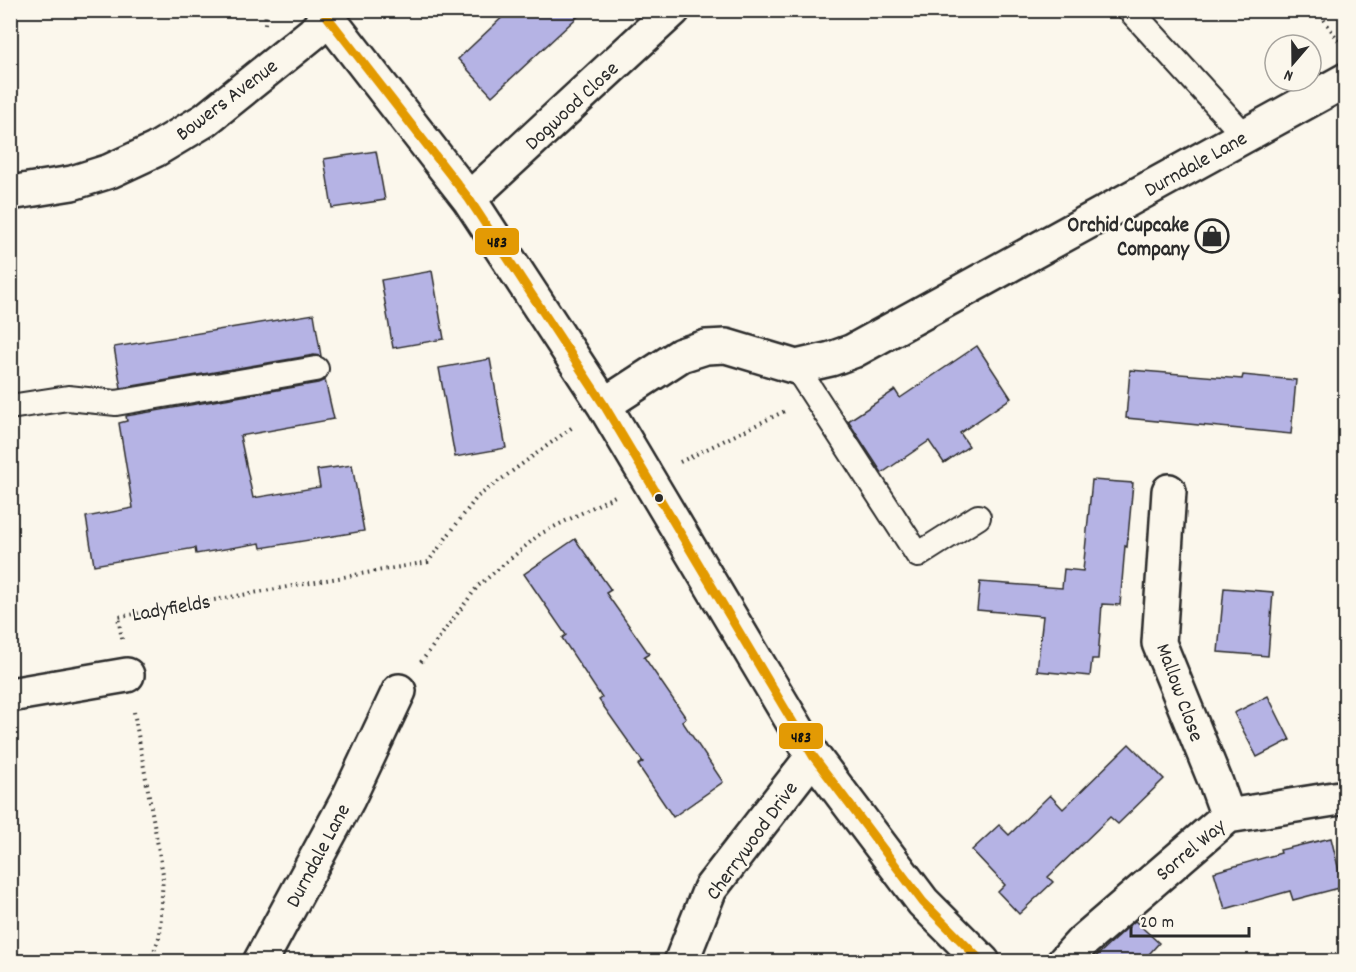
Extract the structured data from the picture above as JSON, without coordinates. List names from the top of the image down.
{
  "streets": {
    "street": [
      "Bowers Avenue",
      "Dogwood Close",
      "Durndale Lane",
      "Mallow Close",
      "Cherrywood Drive",
      "Sorrel Way"
    ],
    "path": ["Ladyfields"]
  },
  "crossings": [
    ["Durndale Lane", "Ladyfields"],
    ["Mallow Close", "Sorrel Way"]
  ],
  "places": {
    "shop": ["Orchid Cupcake Company"]
  },
  "lines": ["transit line 483"],
  "scale_bar": "20 m",
  "north": "bottom"
}
